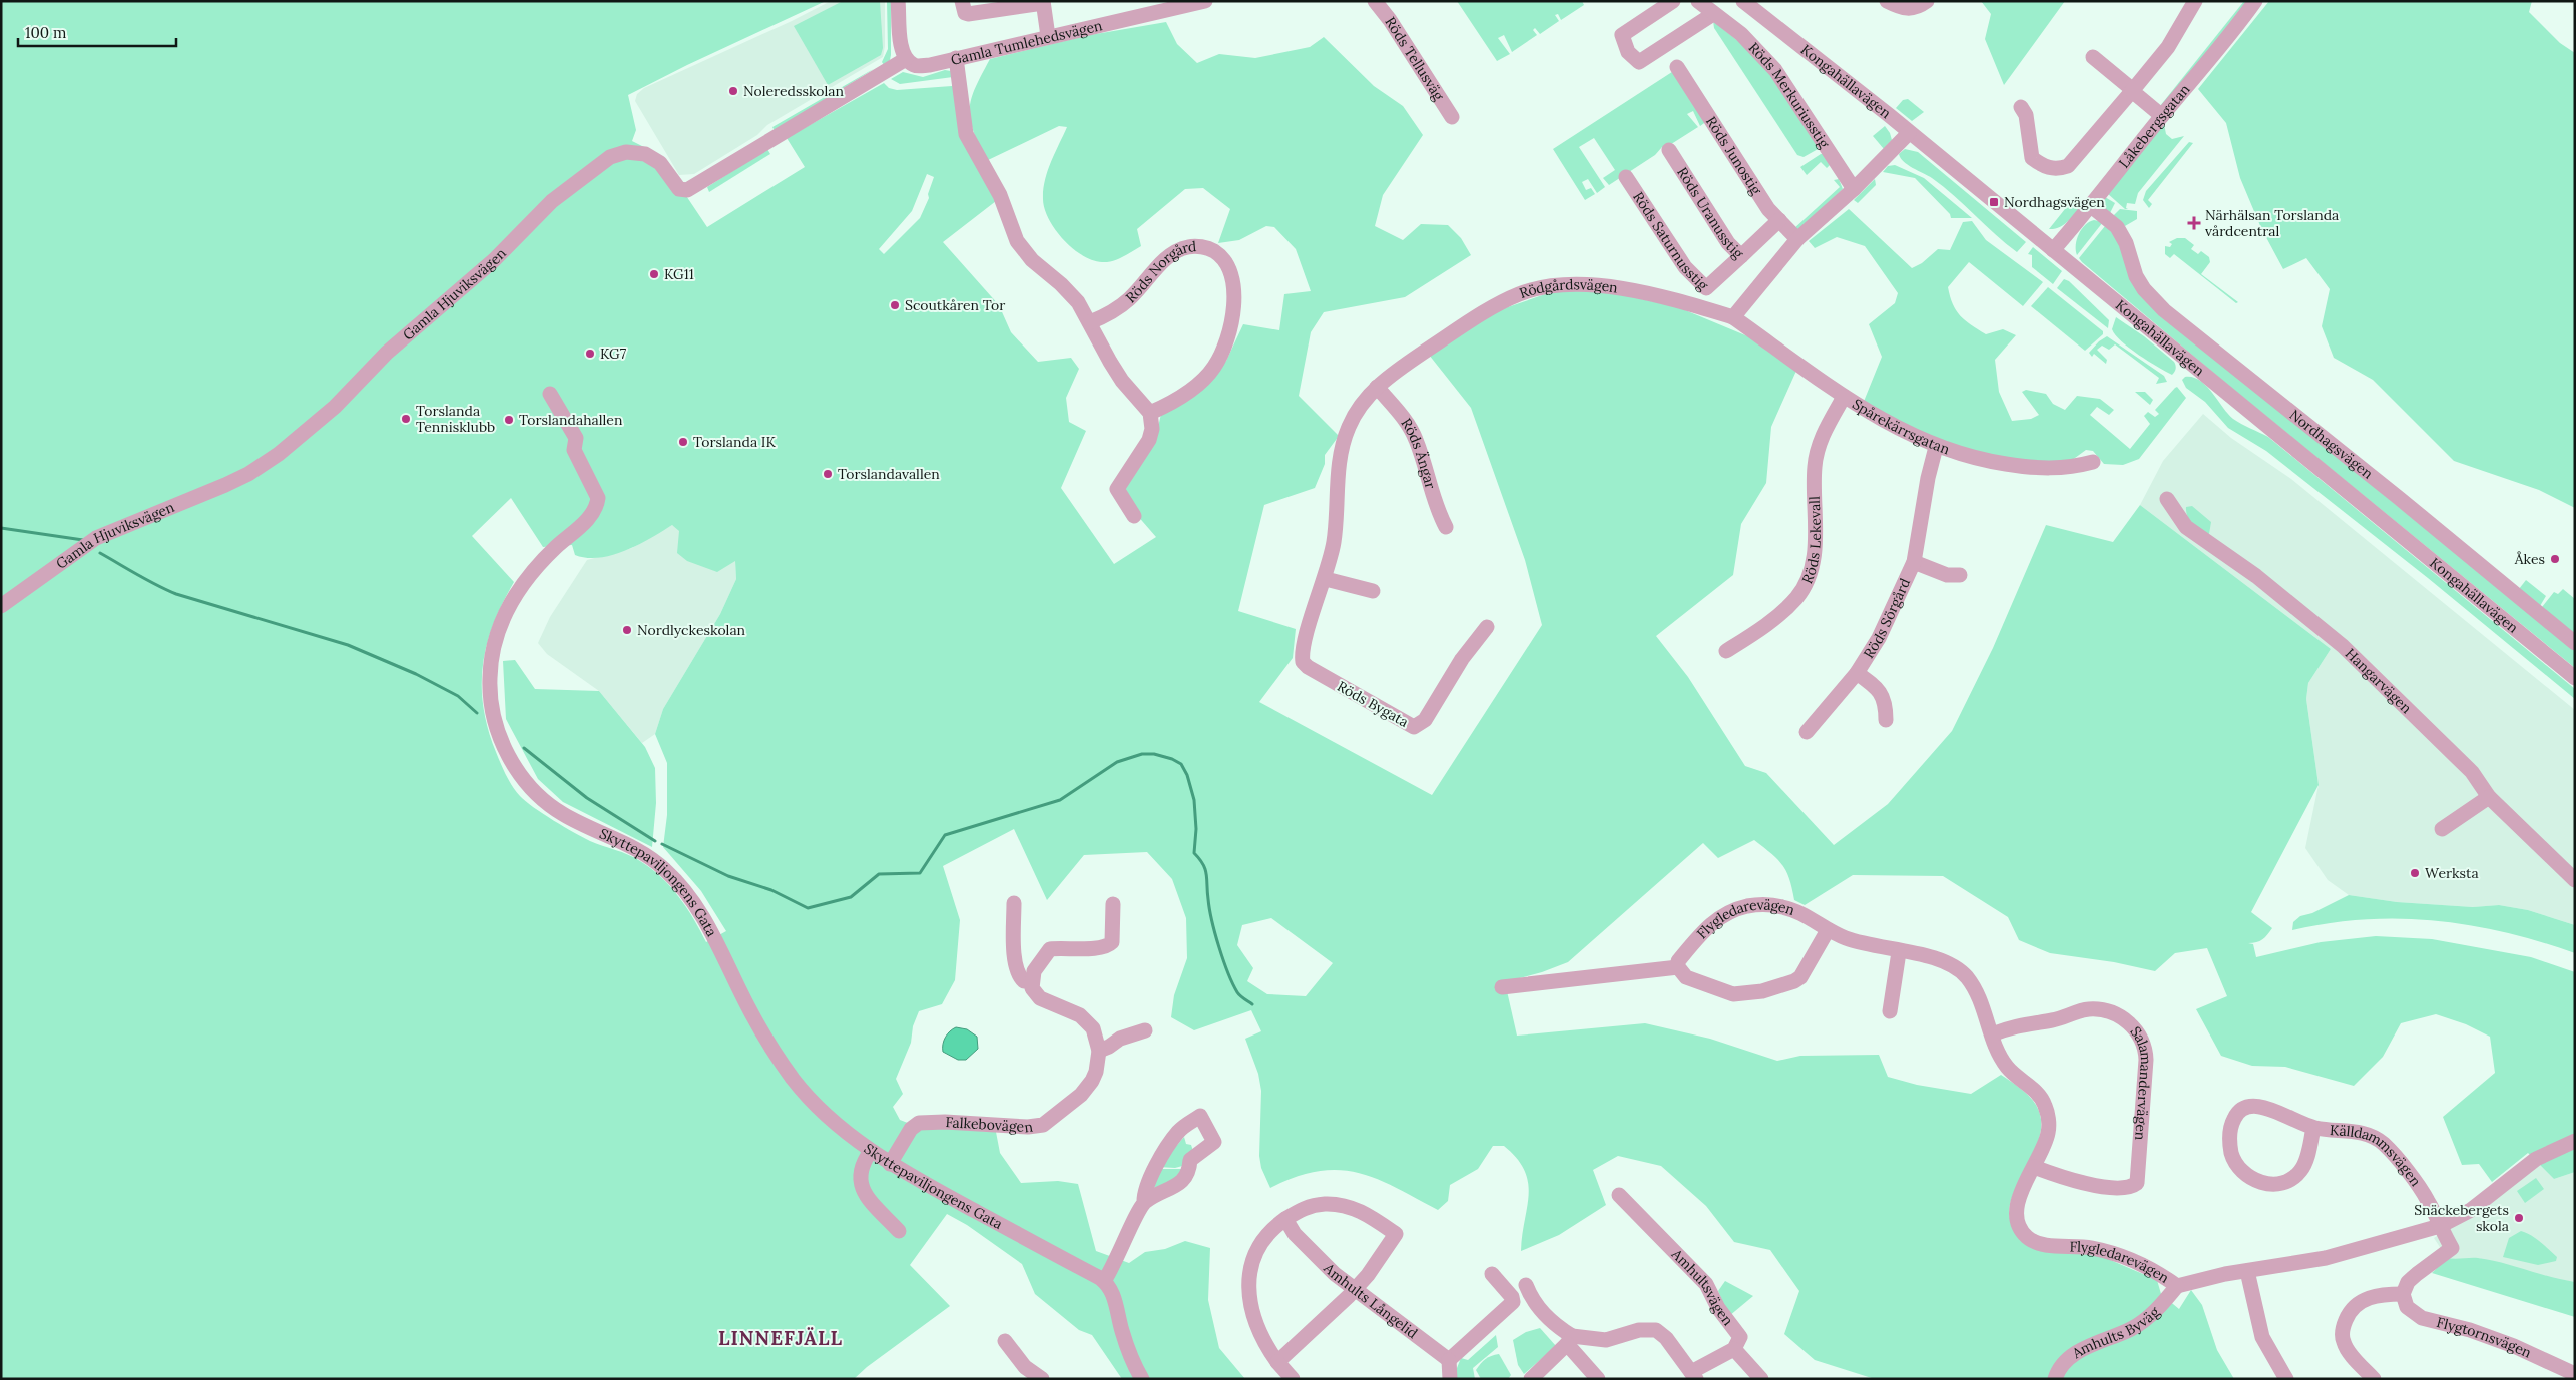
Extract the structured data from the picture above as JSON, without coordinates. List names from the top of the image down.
{
  "streets": {
    "street": [
      "Gamla Tumlehedsvägen",
      "Röds Tellusväg",
      "Kongahällavägen",
      "Röds Merkuriusstig",
      "Låkebergsgatan",
      "Röds Junostig",
      "Röds Uranusstig",
      "Röds Saturnusstig",
      "Röds Norgård",
      "Gamla Hjuviksvägen",
      "Rödgårdsvägen",
      "Spårekärrsgatan",
      "Nordhagsvägen",
      "Röds Ängar",
      "Röds Lekevall",
      "Röds Sörgård",
      "Hangarvägen",
      "Röds Bygata",
      "Skyttepaviljongens Gata",
      "Flygledarevägen",
      "Salamandervägen",
      "Falkebovägen",
      "Källdammsvägen",
      "Amhultsvägen",
      "Amhults Långelid",
      "Amhults Byväg",
      "Flygtornsvägen"
    ]
  },
  "crossings": [
    ["Gamla Tumlehedsvägen", "Gamla Hjuviksvägen"],
    ["Kongahällavägen", "Låkebergsgatan"],
    ["Låkebergsgatan", "Nordhagsvägen"],
    ["Röds Junostig", "Röds Uranusstig"],
    ["Röds Uranusstig", "Röds Saturnusstig"],
    ["Rödgårdsvägen", "Spårekärrsgatan"],
    ["Rödgårdsvägen", "Röds Ängar"],
    ["Rödgårdsvägen", "Röds Bygata"],
    ["Spårekärrsgatan", "Röds Lekevall"],
    ["Spårekärrsgatan", "Röds Sörgård"],
    ["Skyttepaviljongens Gata", "Falkebovägen"],
    ["Flygledarevägen", "Salamandervägen"],
    ["Flygledarevägen", "Källdammsvägen"],
    ["Flygledarevägen", "Amhults Byväg"]
  ],
  "districts": ["LINNEFJÄLL"],
  "places": {
    "other": [
      "Noleredsskolan",
      "KG11",
      "Scoutkåren Tor",
      "KG7",
      "Torslanda Tennisklubb",
      "Torslandahallen",
      "Torslanda IK",
      "Torslandavallen",
      "Åkes",
      "Nordlyckeskolan",
      "Werksta",
      "Snäckebergets skola"
    ],
    "transit": ["Nordhagsvägen"],
    "health": ["Närhälsan Torslanda vårdcentral"]
  },
  "scale_bar": "100 m"
}
